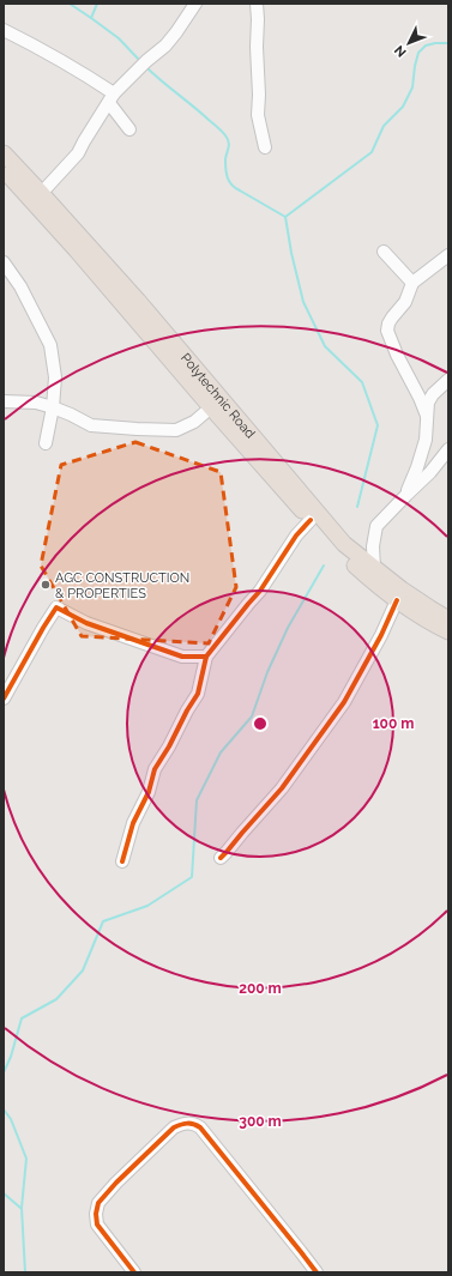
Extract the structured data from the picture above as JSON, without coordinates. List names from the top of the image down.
{
  "streets": {
    "main road": ["Polytechnic Road"]
  },
  "places": ["AGC CONSTRUCTION & PROPERTIES"],
  "north": "bottom left",
  "rings": ["100 m", "200 m", "300 m"]
}
